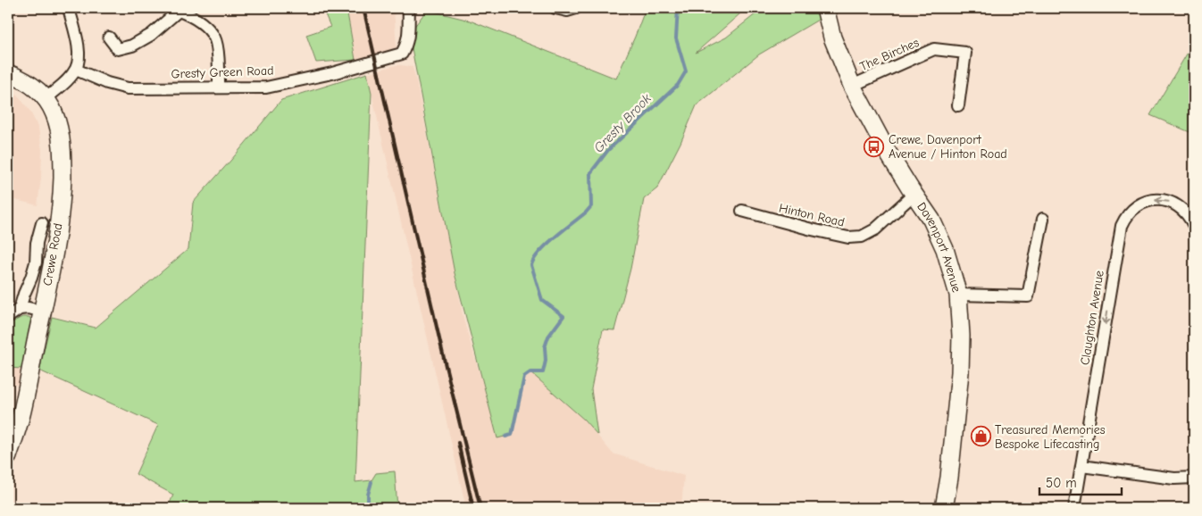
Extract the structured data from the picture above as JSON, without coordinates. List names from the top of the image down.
{
  "streets": {
    "street": [
      "The Birches",
      "Gresty Green Road",
      "Hinton Road",
      "Davenport Avenue",
      "Crewe Road",
      "Claughton Avenue"
    ]
  },
  "crossings": [
    ["The Birches", "Davenport Avenue"],
    ["Hinton Road", "Davenport Avenue"]
  ],
  "water": ["Gresty Brook"],
  "places": {
    "bus stop": ["Crewe, Davenport Avenue / Hinton Road"],
    "shop": ["Treasured Memories Bespoke Lifecasting"]
  },
  "scale_bar": "50 m"
}
